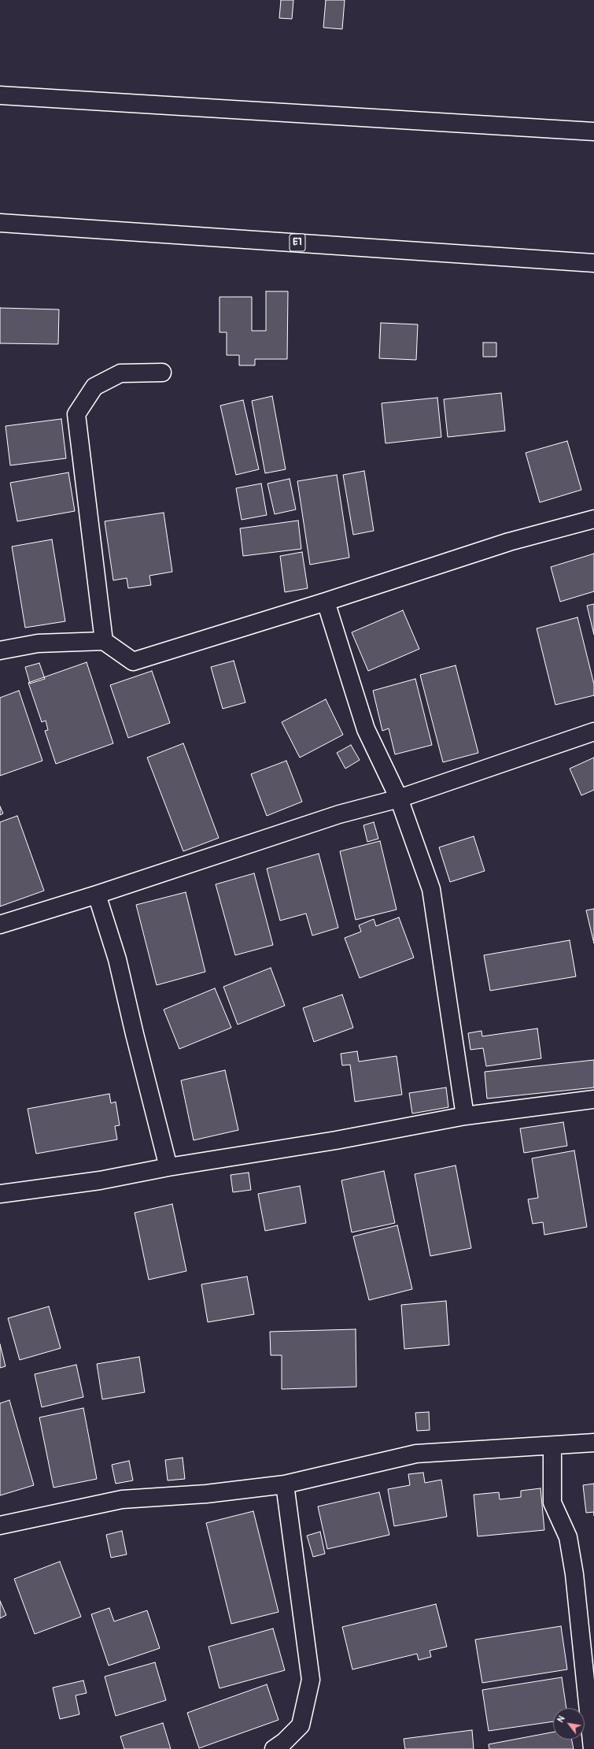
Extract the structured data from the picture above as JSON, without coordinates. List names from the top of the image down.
{
  "streets": {
    "main road": ["E1"]
  },
  "north": "top left"
}
